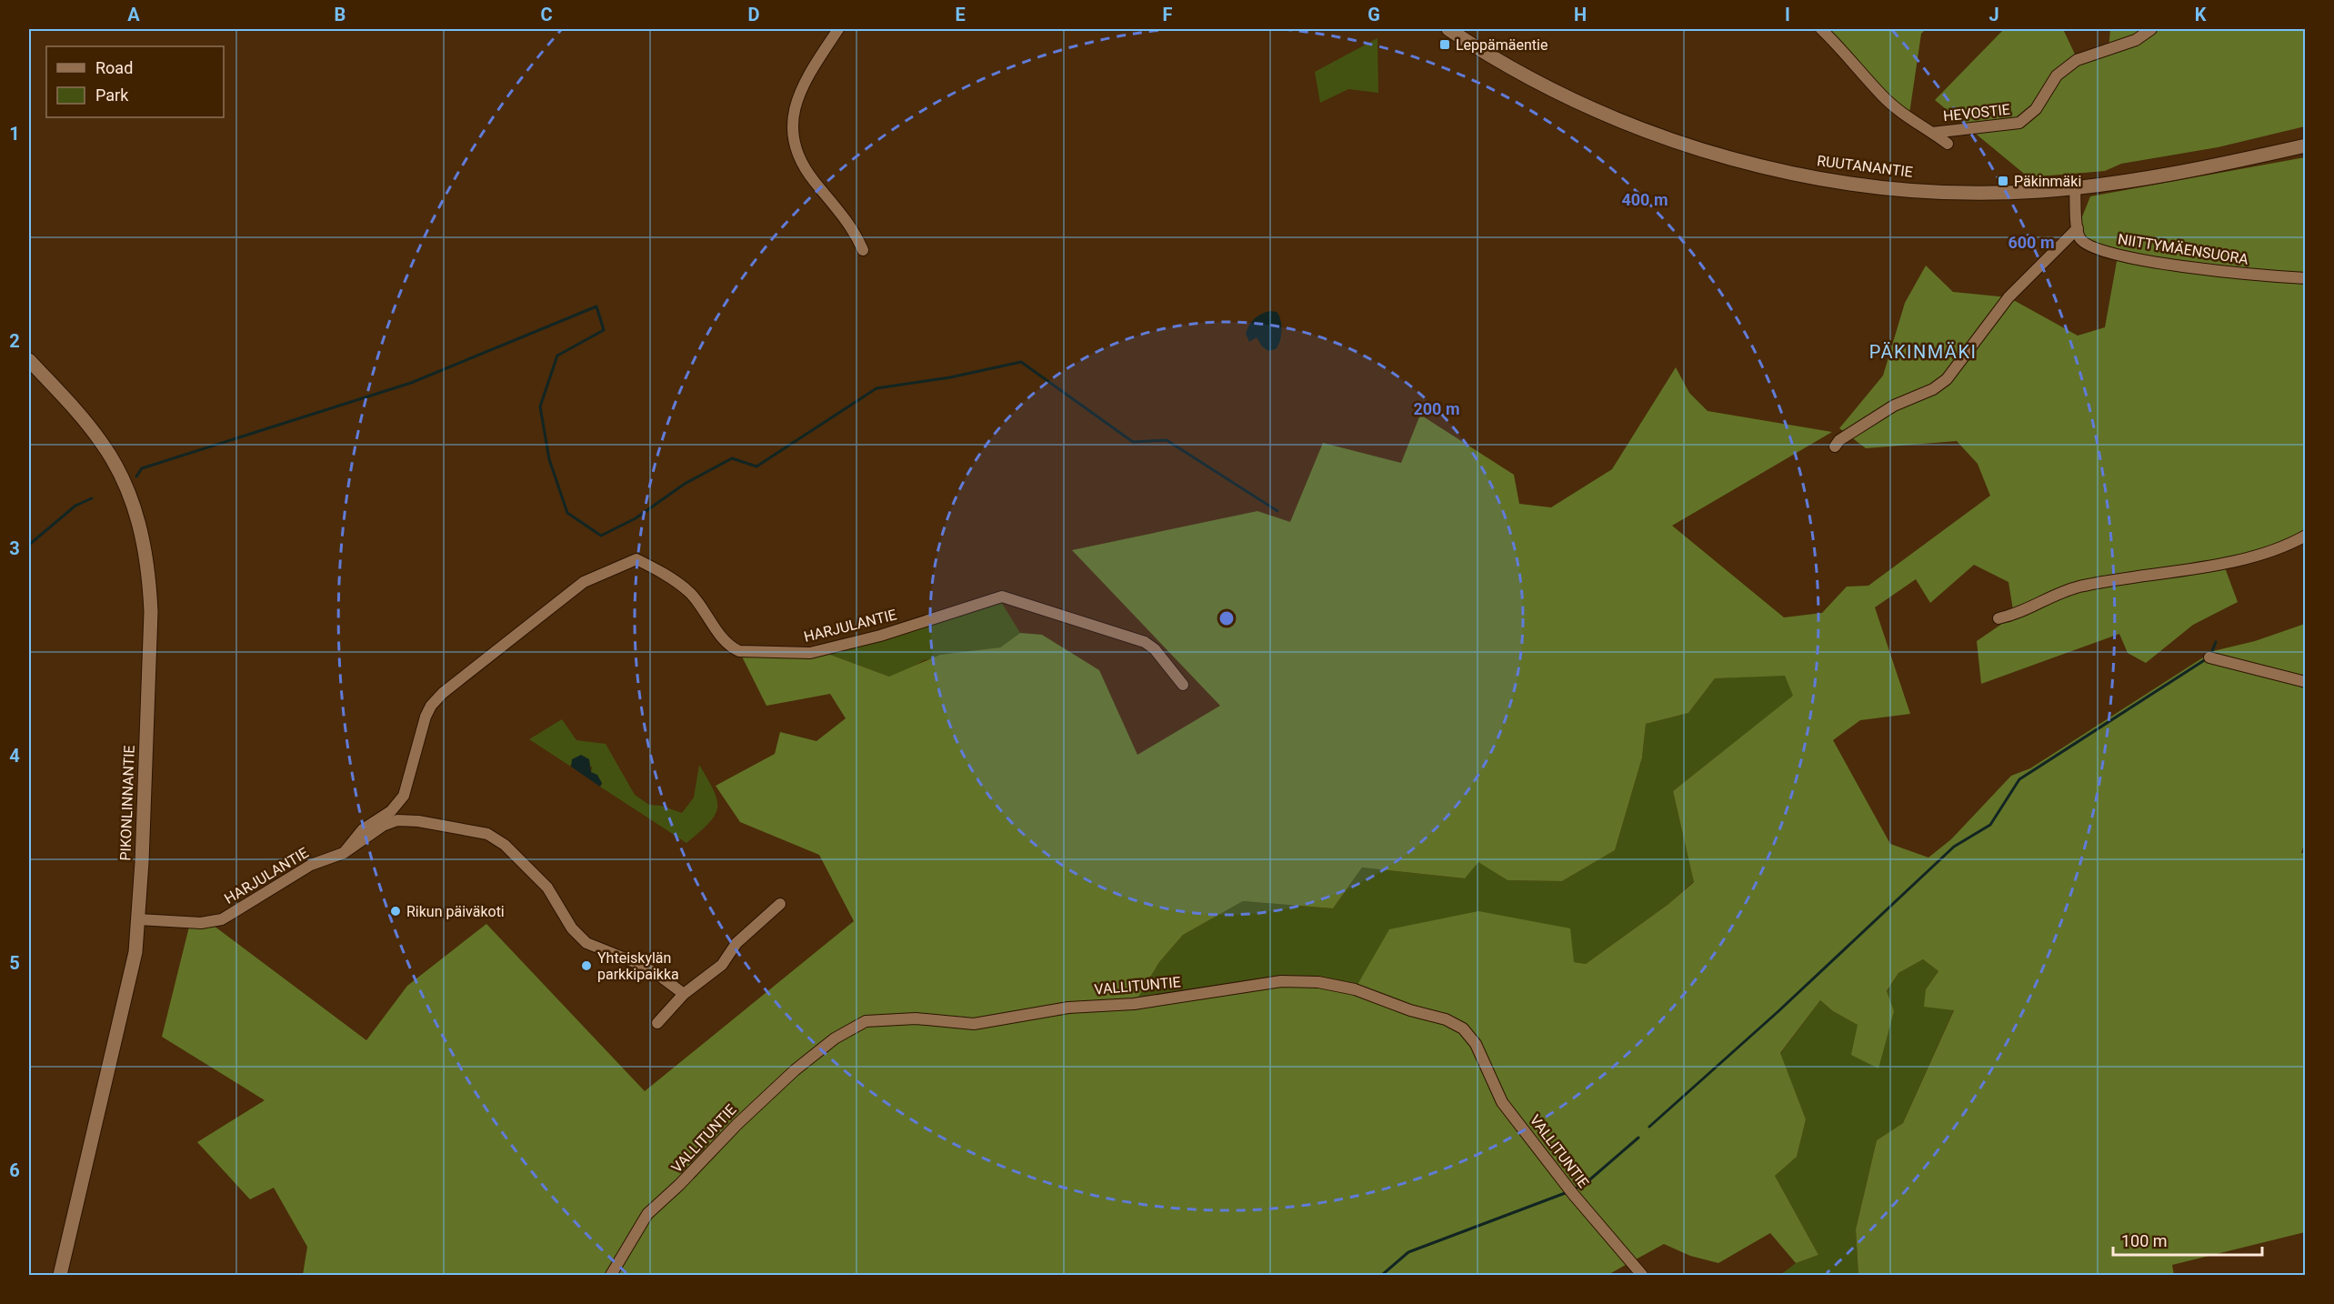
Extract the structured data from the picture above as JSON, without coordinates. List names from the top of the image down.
{
  "streets": {
    "street": [
      "HEVOSTIE",
      "RUUTANANTIE",
      "NIITTYMÄENSUORA",
      "HARJULANTIE",
      "PIKONLINNANTIE",
      "VALLITUNTIE"
    ]
  },
  "crossings": [
    ["HARJULANTIE", "PIKONLINNANTIE"]
  ],
  "districts": ["PÄKINMÄKI"],
  "places": {
    "transit": ["Leppämäentie", "Päkinmäki"],
    "other": ["Rikun päiväkoti", "Yhteiskylän parkkipaikka"]
  },
  "legend": ["Road", "Park"],
  "scale_bar": "100 m",
  "grid": {
    "columns": [
      "A",
      "B",
      "C",
      "D",
      "E",
      "F",
      "G",
      "H",
      "I",
      "J",
      "K"
    ],
    "rows": [
      "1",
      "2",
      "3",
      "4",
      "5",
      "6"
    ]
  },
  "rings": ["400 m", "600 m", "200 m"]
}
